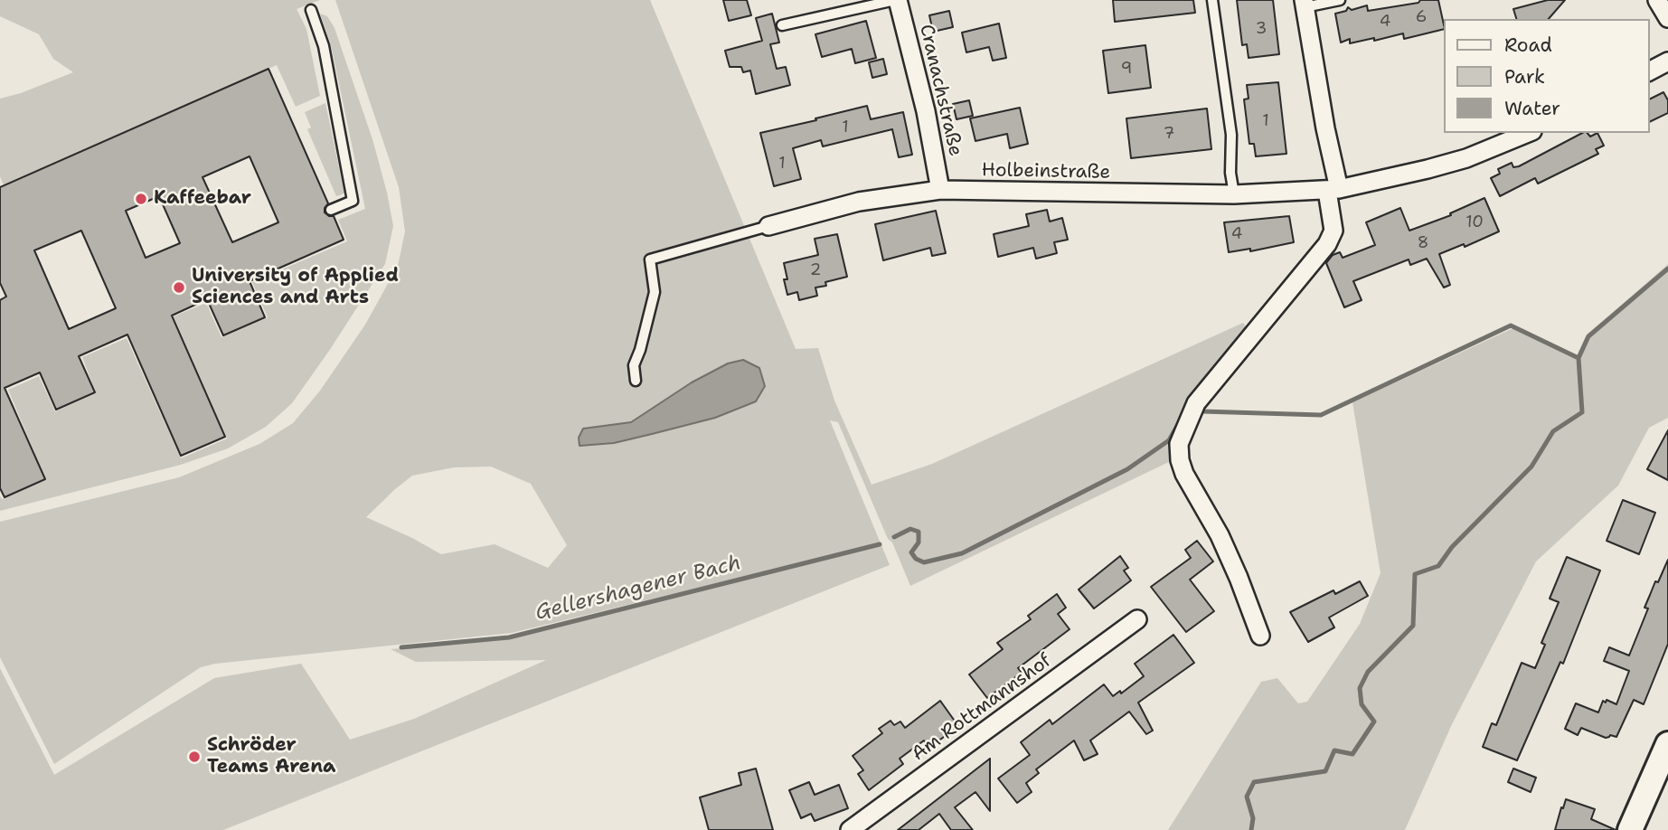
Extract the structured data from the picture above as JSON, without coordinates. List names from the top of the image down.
{
  "streets": {
    "street": ["Cranachstraße", "Holbeinstraße", "Am Rottmannshof"]
  },
  "crossings": [
    ["Cranachstraße", "Holbeinstraße"]
  ],
  "water": ["Gellershagener Bach"],
  "places": ["Kaffeebar", "University of Applied Sciences and Arts", "Schröder Teams Arena"],
  "house_numbers": [
    "6",
    "4",
    "3",
    "9",
    "1",
    "1",
    "7",
    "1",
    "10",
    "4",
    "8",
    "2"
  ],
  "legend": ["Road", "Park", "Water"]
}
